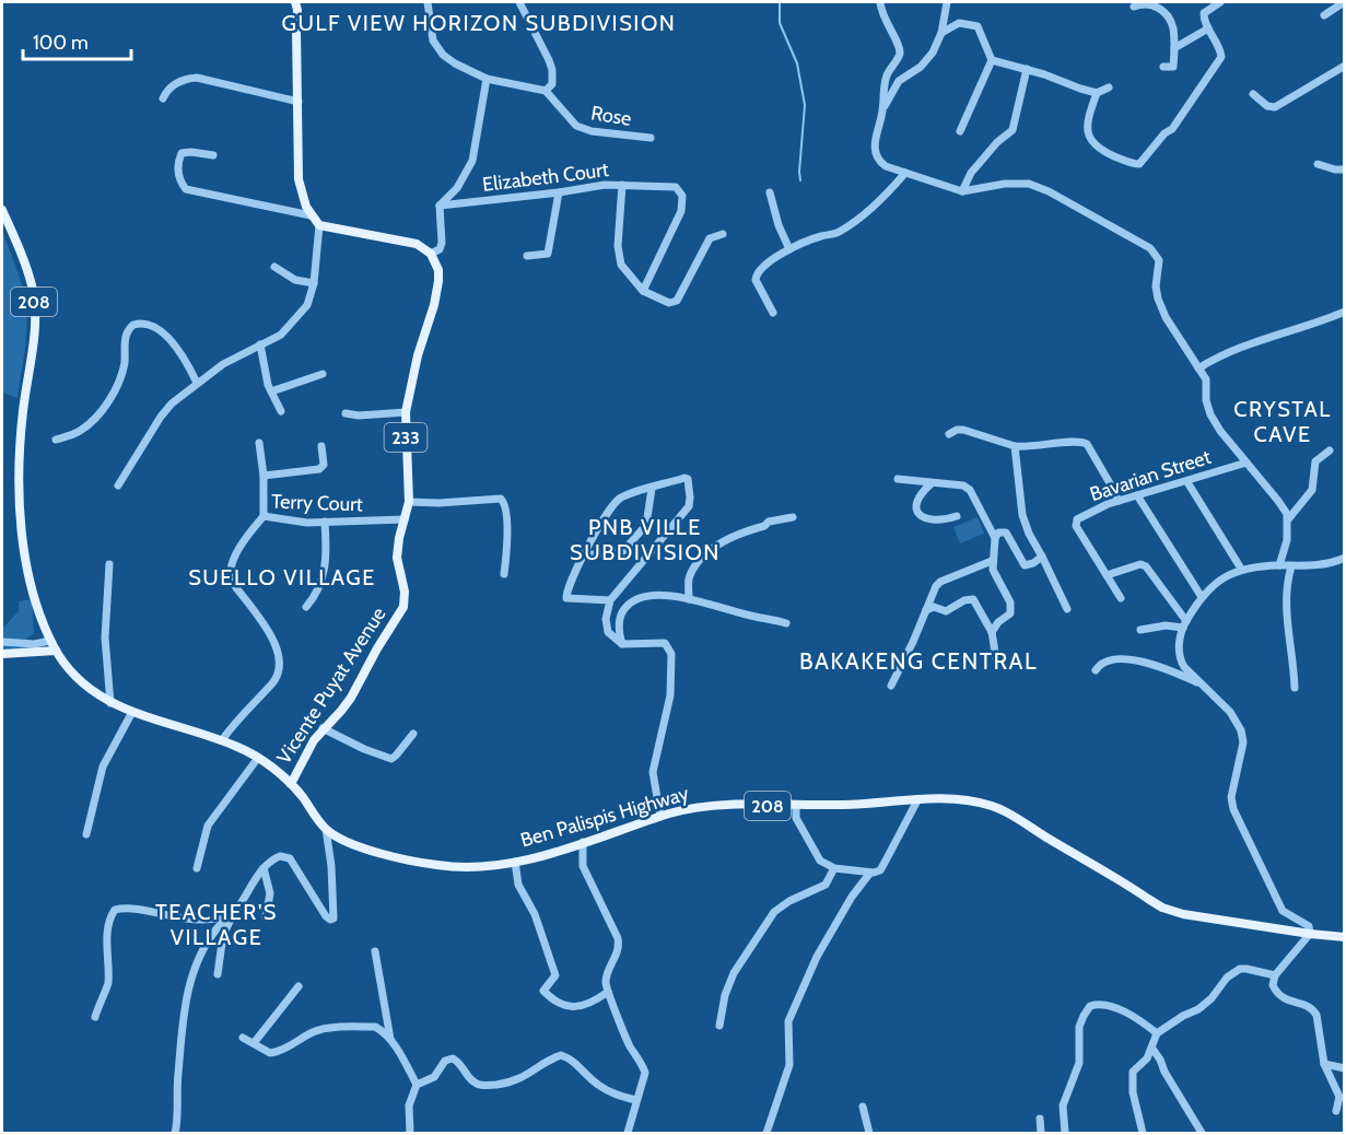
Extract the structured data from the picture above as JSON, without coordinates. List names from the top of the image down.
{
  "streets": {
    "main road": [
      "208",
      "233",
      "Vicente Puyat Avenue",
      "Ben Palispis Highway"
    ],
    "street": [
      "Rose",
      "Elizabeth Court",
      "Bavarian Street",
      "Terry Court"
    ]
  },
  "crossings": [
    ["208", "Ben Palispis Highway"],
    ["Terry Court", "Vicente Puyat Avenue"],
    ["Terry Court", "Ben Palispis Highway"],
    ["Vicente Puyat Avenue", "Ben Palispis Highway"]
  ],
  "districts": [
    "GULF VIEW HORIZON SUBDIVISION",
    "CRYSTAL CAVE",
    "PNB VILLE SUBDIVISION",
    "SUELLO VILLAGE",
    "BAKAKENG CENTRAL",
    "TEACHER'S VILLAGE"
  ],
  "scale_bar": "100 m"
}
